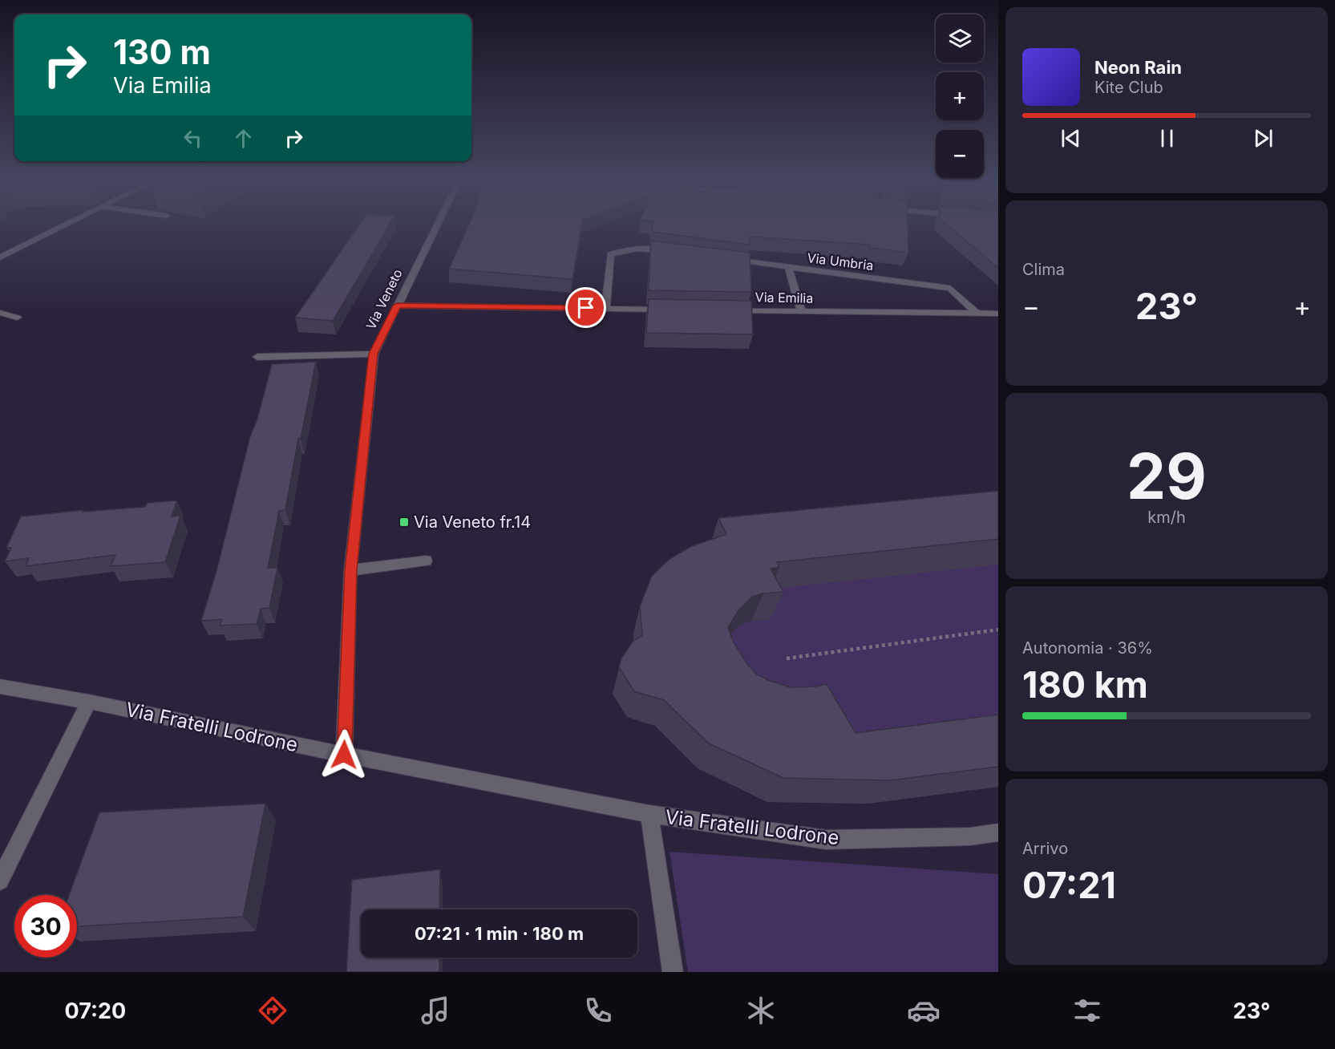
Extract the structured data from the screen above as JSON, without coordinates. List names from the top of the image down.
{
  "streets": {
    "street": [
      "Via Umbria",
      "Via Emilia",
      "Via Veneto",
      "Via Fratelli Lodrone"
    ]
  },
  "crossings": [
    ["Via Veneto", "Via Fratelli Lodrone"]
  ],
  "places": {
    "transit": ["Via Veneto fr.14"]
  },
  "page": {
    "map_buttons": ["+", "−"],
    "turn": ["130 m", "Via Emilia"],
    "song": ["Neon Rain", "Kite Club"],
    "tile": [
      "Clima",
      ["29", "km/h"],
      ["Autonomia · 36%", "180 km"],
      ["Arrivo", "07:21"]
    ],
    "heat": ["−", "23°", "+"],
    "limit": "30",
    "trip": "07:21 · 1 min · 180 m",
    "tabs": ["07:20", "23°"]
  }
}
